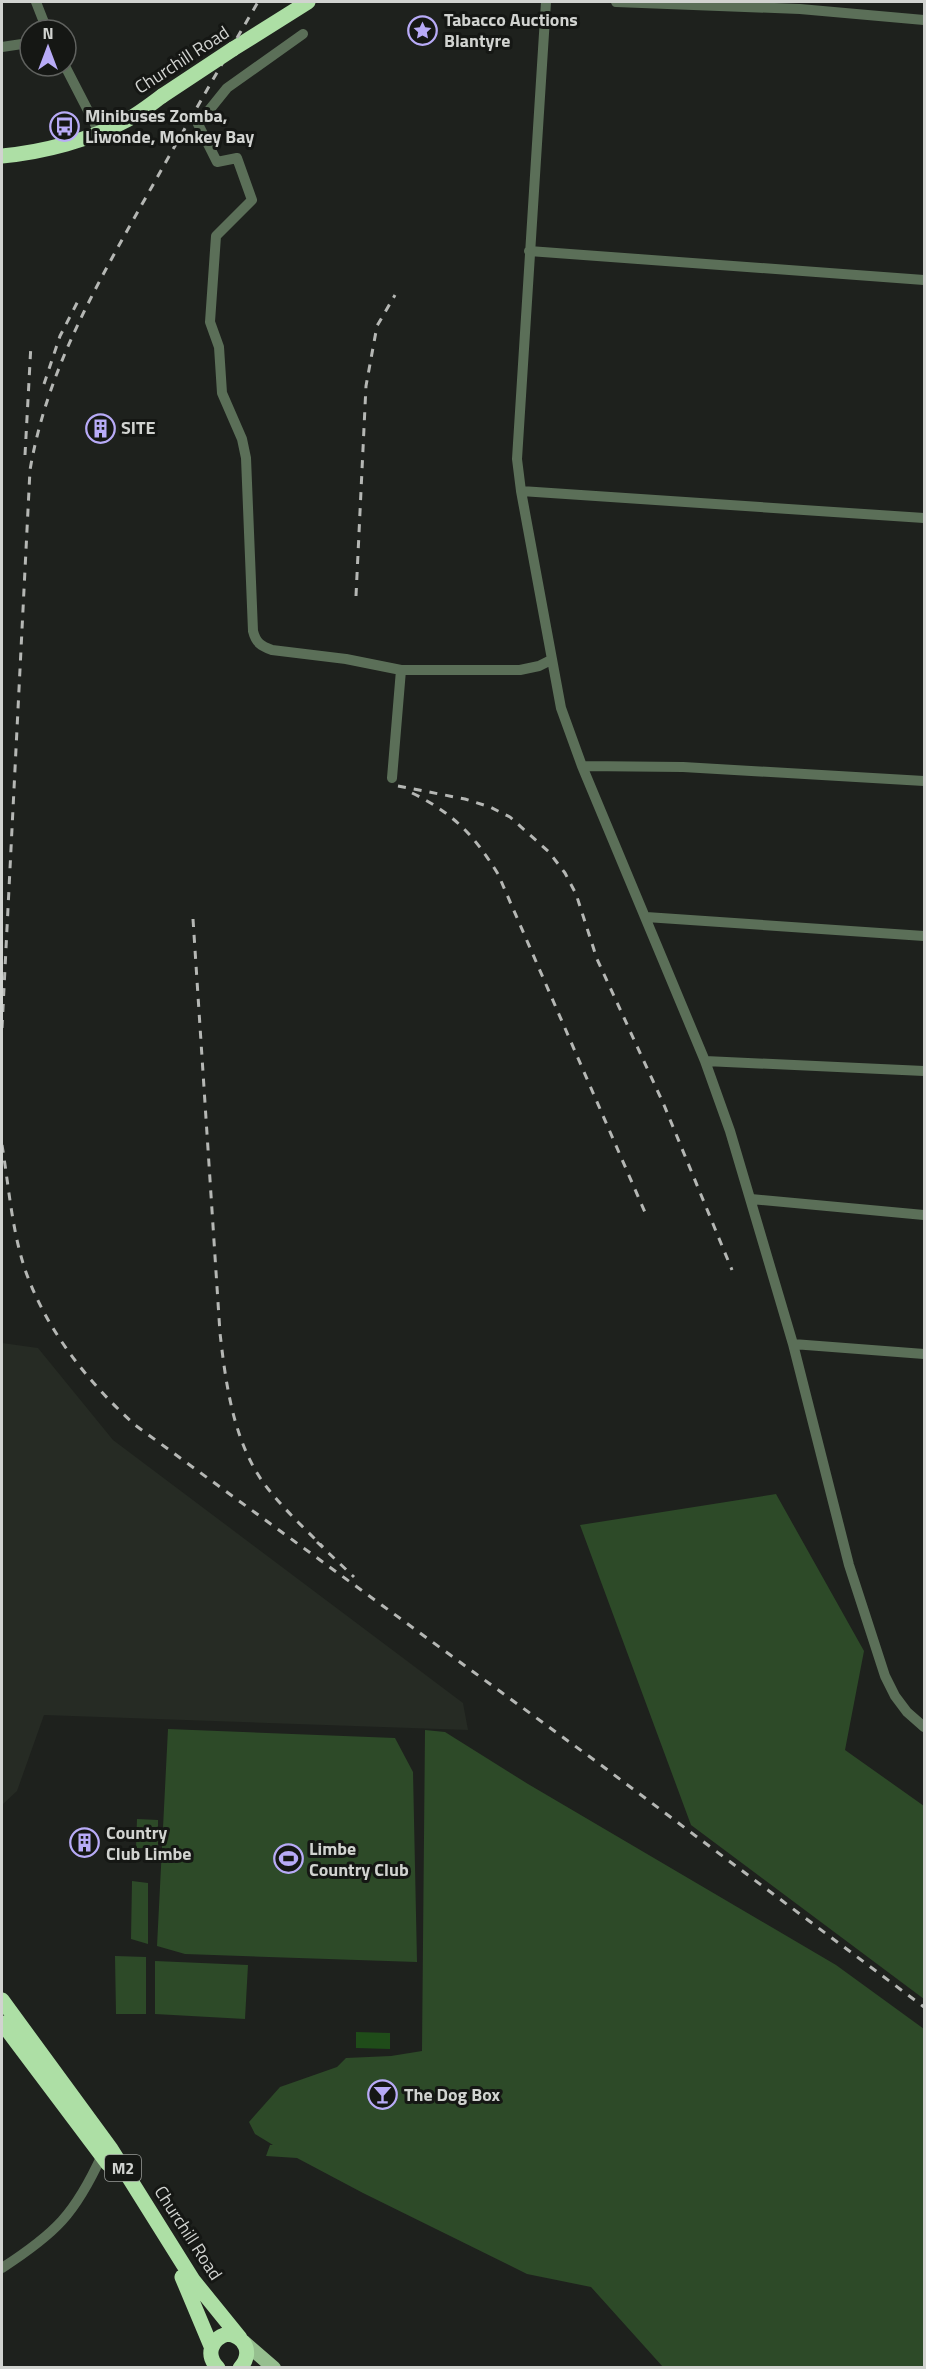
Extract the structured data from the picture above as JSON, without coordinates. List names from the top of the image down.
{
  "streets": {
    "highway": ["Churchill Road", "M2"]
  },
  "crossings": [
    ["Churchill Road", "M2"]
  ],
  "places": {
    "place": ["Tabacco Auctions Blantyre"],
    "bus stop": ["Minibuses Zomba, Liwonde, Monkey Bay"],
    "building": ["SITE", "Country Club Limbe"],
    "sports": ["Limbe Country Club"],
    "bar": ["The Dog Box"]
  },
  "north": "top"
}
